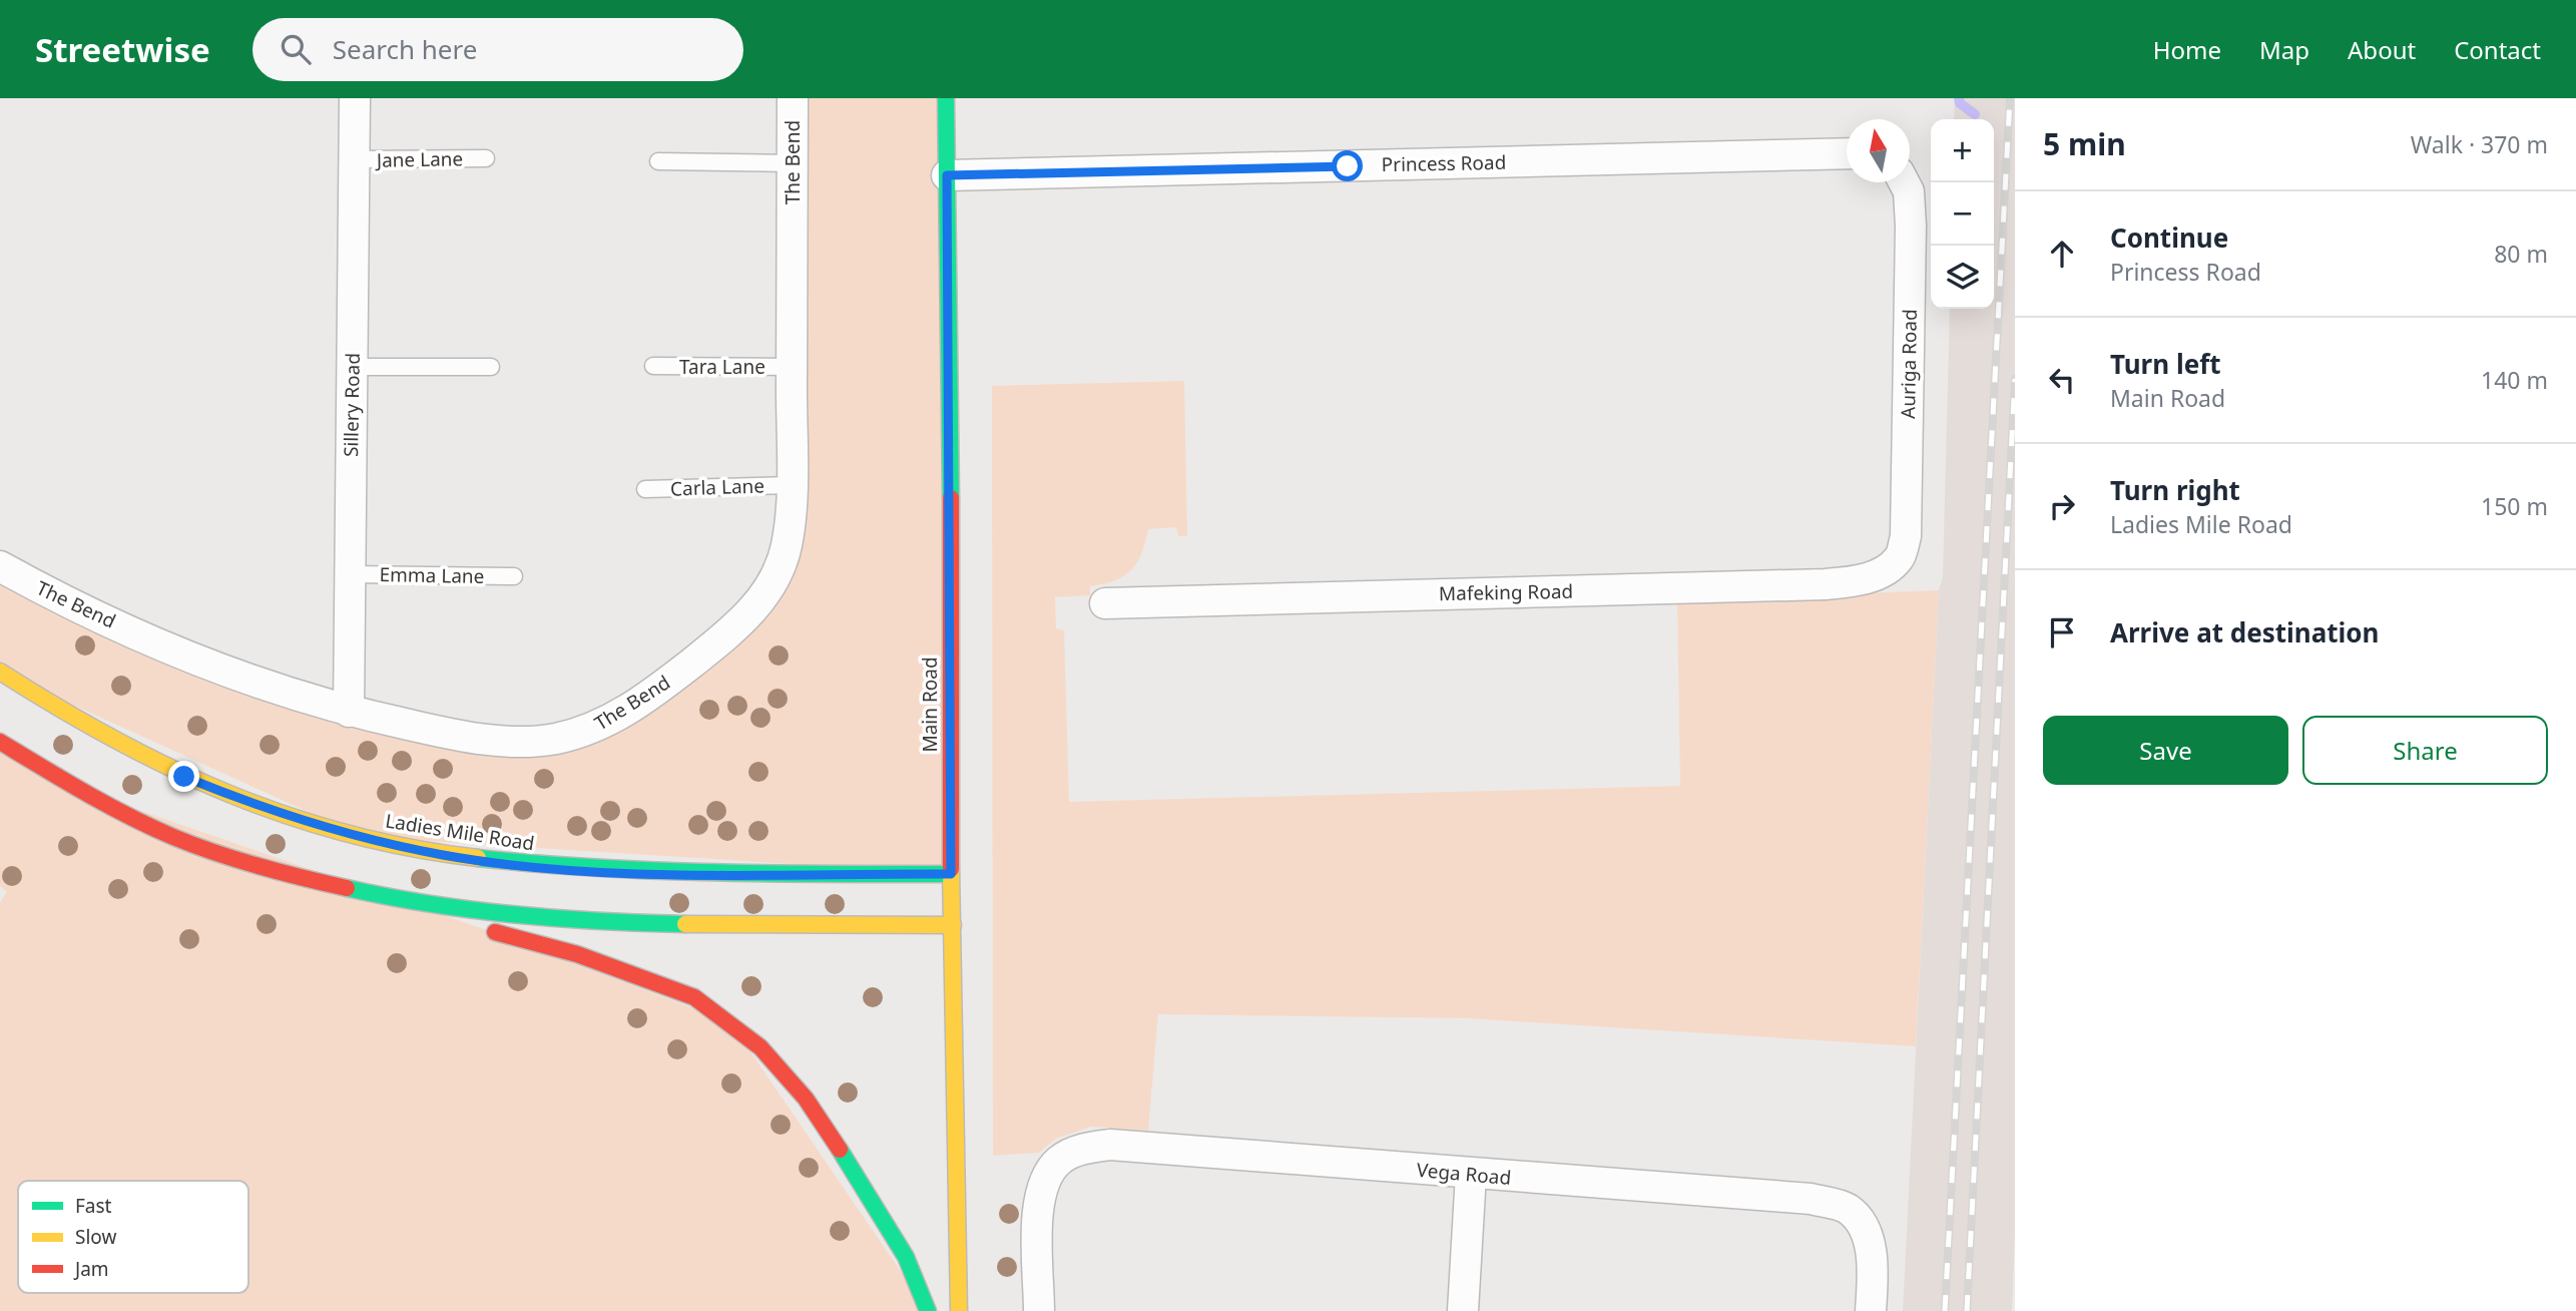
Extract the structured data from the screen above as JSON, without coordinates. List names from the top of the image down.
{
  "streets": {
    "main road": ["Main Road", "Ladies Mile Road"],
    "street": [
      "The Bend",
      "Princess Road",
      "Auriga Road",
      "Sillery Road",
      "Mafeking Road",
      "Vega Road"
    ],
    "lane": [
      "Jane Lane",
      "Tara Lane",
      "Carla Lane",
      "Emma Lane"
    ]
  },
  "crossings": [
    ["Jane Lane", "Sillery Road"],
    ["The Bend", "Tara Lane"],
    ["The Bend", "Sillery Road"],
    ["The Bend", "Carla Lane"],
    ["Princess Road", "Main Road"],
    ["Auriga Road", "Mafeking Road"],
    ["Sillery Road", "Emma Lane"],
    ["Main Road", "Ladies Mile Road"]
  ],
  "legend": ["Fast", "Slow", "Jam"],
  "north": "top",
  "page": {
    "header": "Streetwise",
    "search": "Search here",
    "nav": [
      "Home",
      "Map",
      "About",
      "Contact"
    ],
    "heading": ["5 min", "Walk · 370 m"],
    "map_buttons": ["+", "−"],
    "list": [
      ["Continue", "Princess Road", "80 m"],
      ["Turn left", "Main Road", "140 m"],
      ["Turn right", "Ladies Mile Road", "150 m"],
      "Arrive at destination"
    ],
    "buttons": ["Save", "Share"]
  }
}
